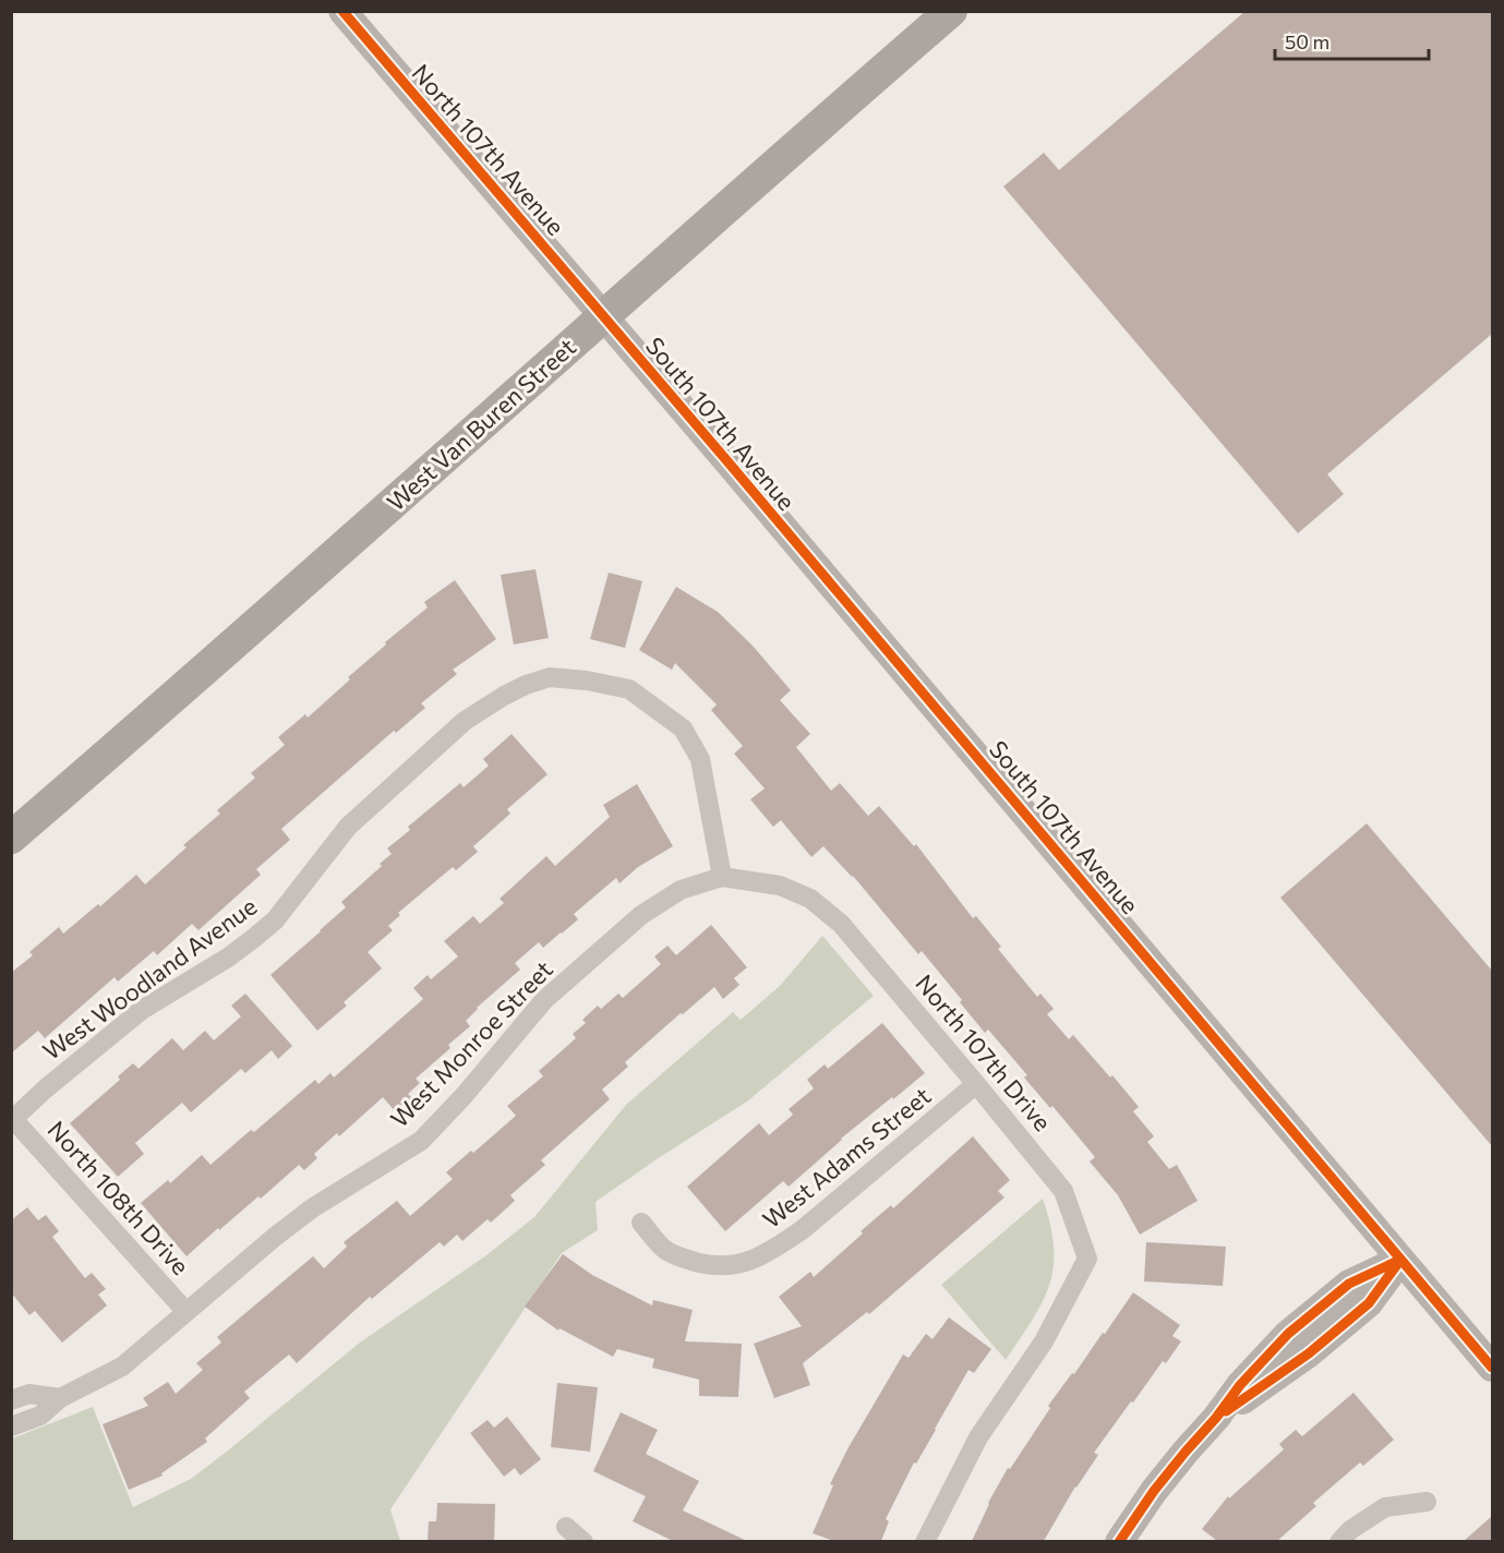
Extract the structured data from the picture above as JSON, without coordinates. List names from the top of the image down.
{
  "streets": {
    "main road": ["North 107th Avenue", "South 107th Avenue", "West Van Buren Street"],
    "street": [
      "West Woodland Avenue",
      "West Monroe Street",
      "North 107th Drive",
      "West Adams Street",
      "North 108th Drive"
    ]
  },
  "crossings": [
    ["North 107th Avenue", "South 107th Avenue"],
    ["North 107th Avenue", "West Van Buren Street"],
    ["South 107th Avenue", "West Van Buren Street"],
    ["West Woodland Avenue", "West Monroe Street"],
    ["West Woodland Avenue", "North 108th Drive"],
    ["West Monroe Street", "North 107th Drive"],
    ["West Monroe Street", "North 108th Drive"],
    ["North 107th Drive", "West Adams Street"]
  ],
  "scale_bar": "50 m"
}
